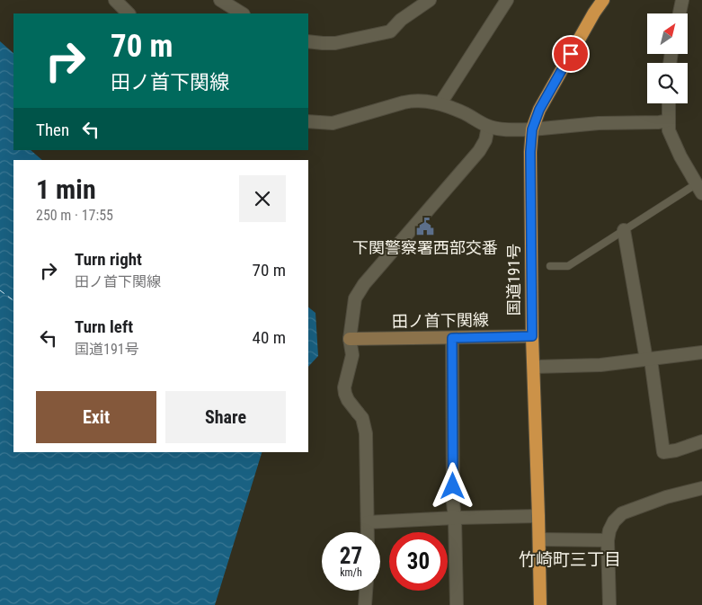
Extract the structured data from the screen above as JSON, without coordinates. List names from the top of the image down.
{
  "streets": {
    "highway": ["国道191号"],
    "main road": ["田ノ首下関線"]
  },
  "crossings": [
    ["国道191号", "田ノ首下関線"]
  ],
  "districts": ["竹崎町三丁目"],
  "places": {
    "public building": ["下関警察署西部交番"]
  },
  "north": "top right",
  "page": {
    "turn": ["70 m", "田ノ首下関線"],
    "then": "Then",
    "heading": ["1 min", "250 m · 17:55"],
    "list": [
      {
        "name": "Turn right",
        "note": "田ノ首下関線",
        "value": "70 m"
      },
      {
        "name": "Turn left",
        "note": "国道191号",
        "value": "40 m"
      }
    ],
    "buttons": ["Exit", "Share"],
    "speed": "27 km/h",
    "limit": "30"
  }
}
